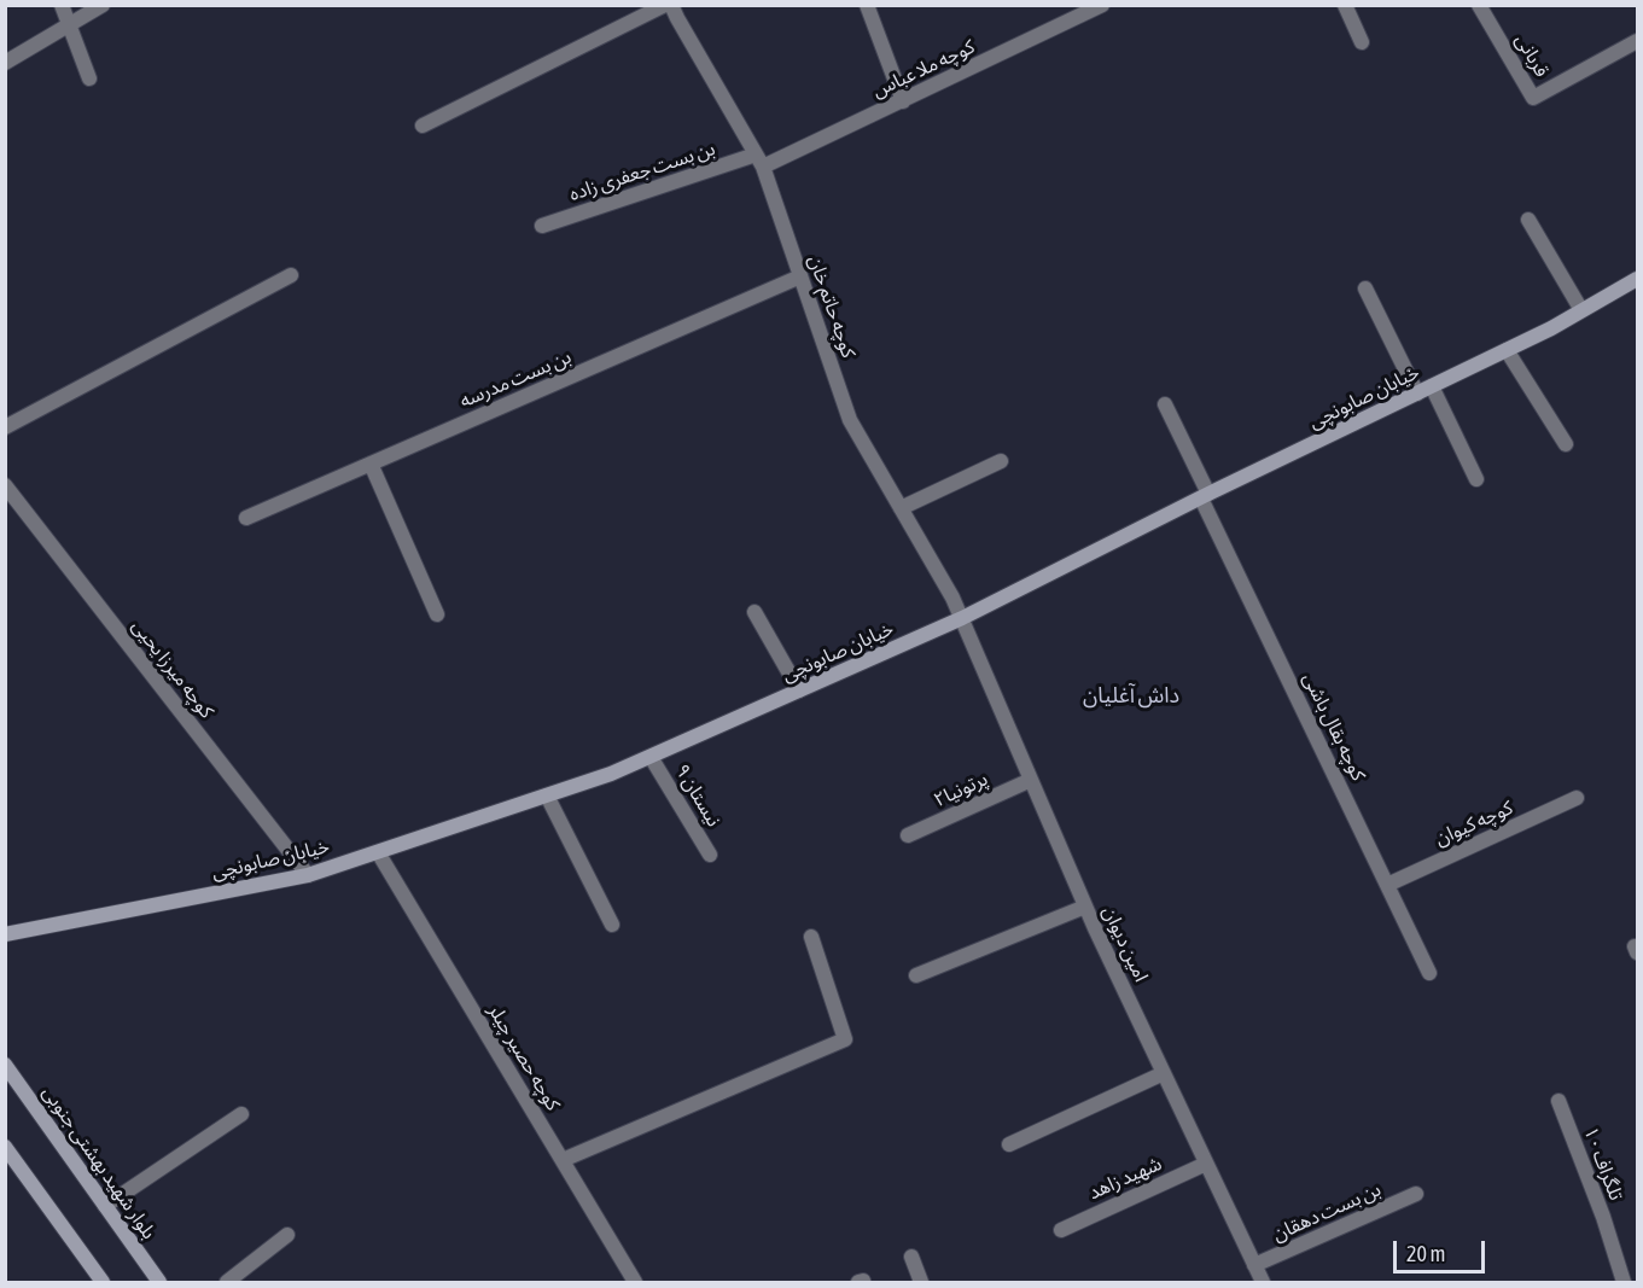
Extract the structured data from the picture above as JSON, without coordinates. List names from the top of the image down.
{
  "streets": {
    "street": [
      "قربانی",
      "کوچه ملا عباس",
      "بن بست جعفری زاده",
      "کوچه حاتم خان",
      "بن بست مدرسه",
      "خیابان صابونچی",
      "کوچه میرزا یحیی",
      "کوچه بقال باشی",
      "پرتونیا۲",
      "نیستان ۹",
      "کوچه کیوان",
      "امین دیوان",
      "کوچه حصیر چیلر",
      "بلوار شهید بهشتی جنوبی",
      "تلگراف ۱۰",
      "شهید زاهد",
      "بن بست دهقان"
    ]
  },
  "crossings": [
    ["کوچه ملا عباس", "بن بست جعفری زاده"],
    ["کوچه ملا عباس", "کوچه حاتم خان"],
    ["بن بست جعفری زاده", "کوچه حاتم خان"],
    ["کوچه حاتم خان", "بن بست مدرسه"],
    ["کوچه حاتم خان", "خیابان صابونچی"],
    ["کوچه حاتم خان", "امین دیوان"],
    ["خیابان صابونچی", "کوچه میرزا یحیی"],
    ["خیابان صابونچی", "کوچه بقال باشی"],
    ["خیابان صابونچی", "نیستان ۹"],
    ["خیابان صابونچی", "امین دیوان"],
    ["خیابان صابونچی", "کوچه حصیر چیلر"],
    ["کوچه بقال باشی", "کوچه کیوان"],
    ["پرتونیا۲", "امین دیوان"],
    ["امین دیوان", "شهید زاهد"],
    ["امین دیوان", "بن بست دهقان"]
  ],
  "districts": ["داش آغلیان"],
  "scale_bar": "20 m"
}
